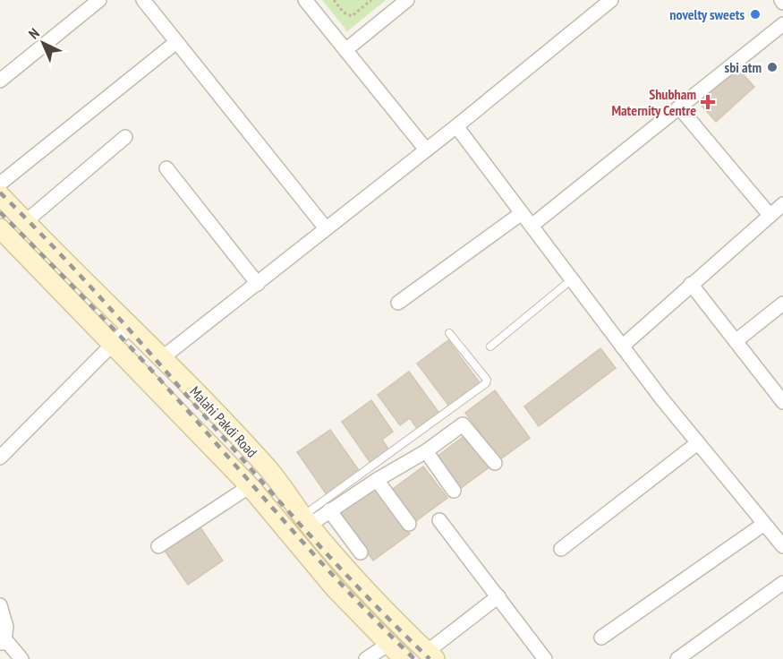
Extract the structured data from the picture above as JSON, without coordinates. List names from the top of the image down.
{
  "streets": {
    "main road": ["Malahi Pakdi Road"]
  },
  "places": {
    "other": ["novelty sweets", "sbi atm"],
    "health": ["Shubham Maternity Centre"]
  },
  "north": "top left"
}
